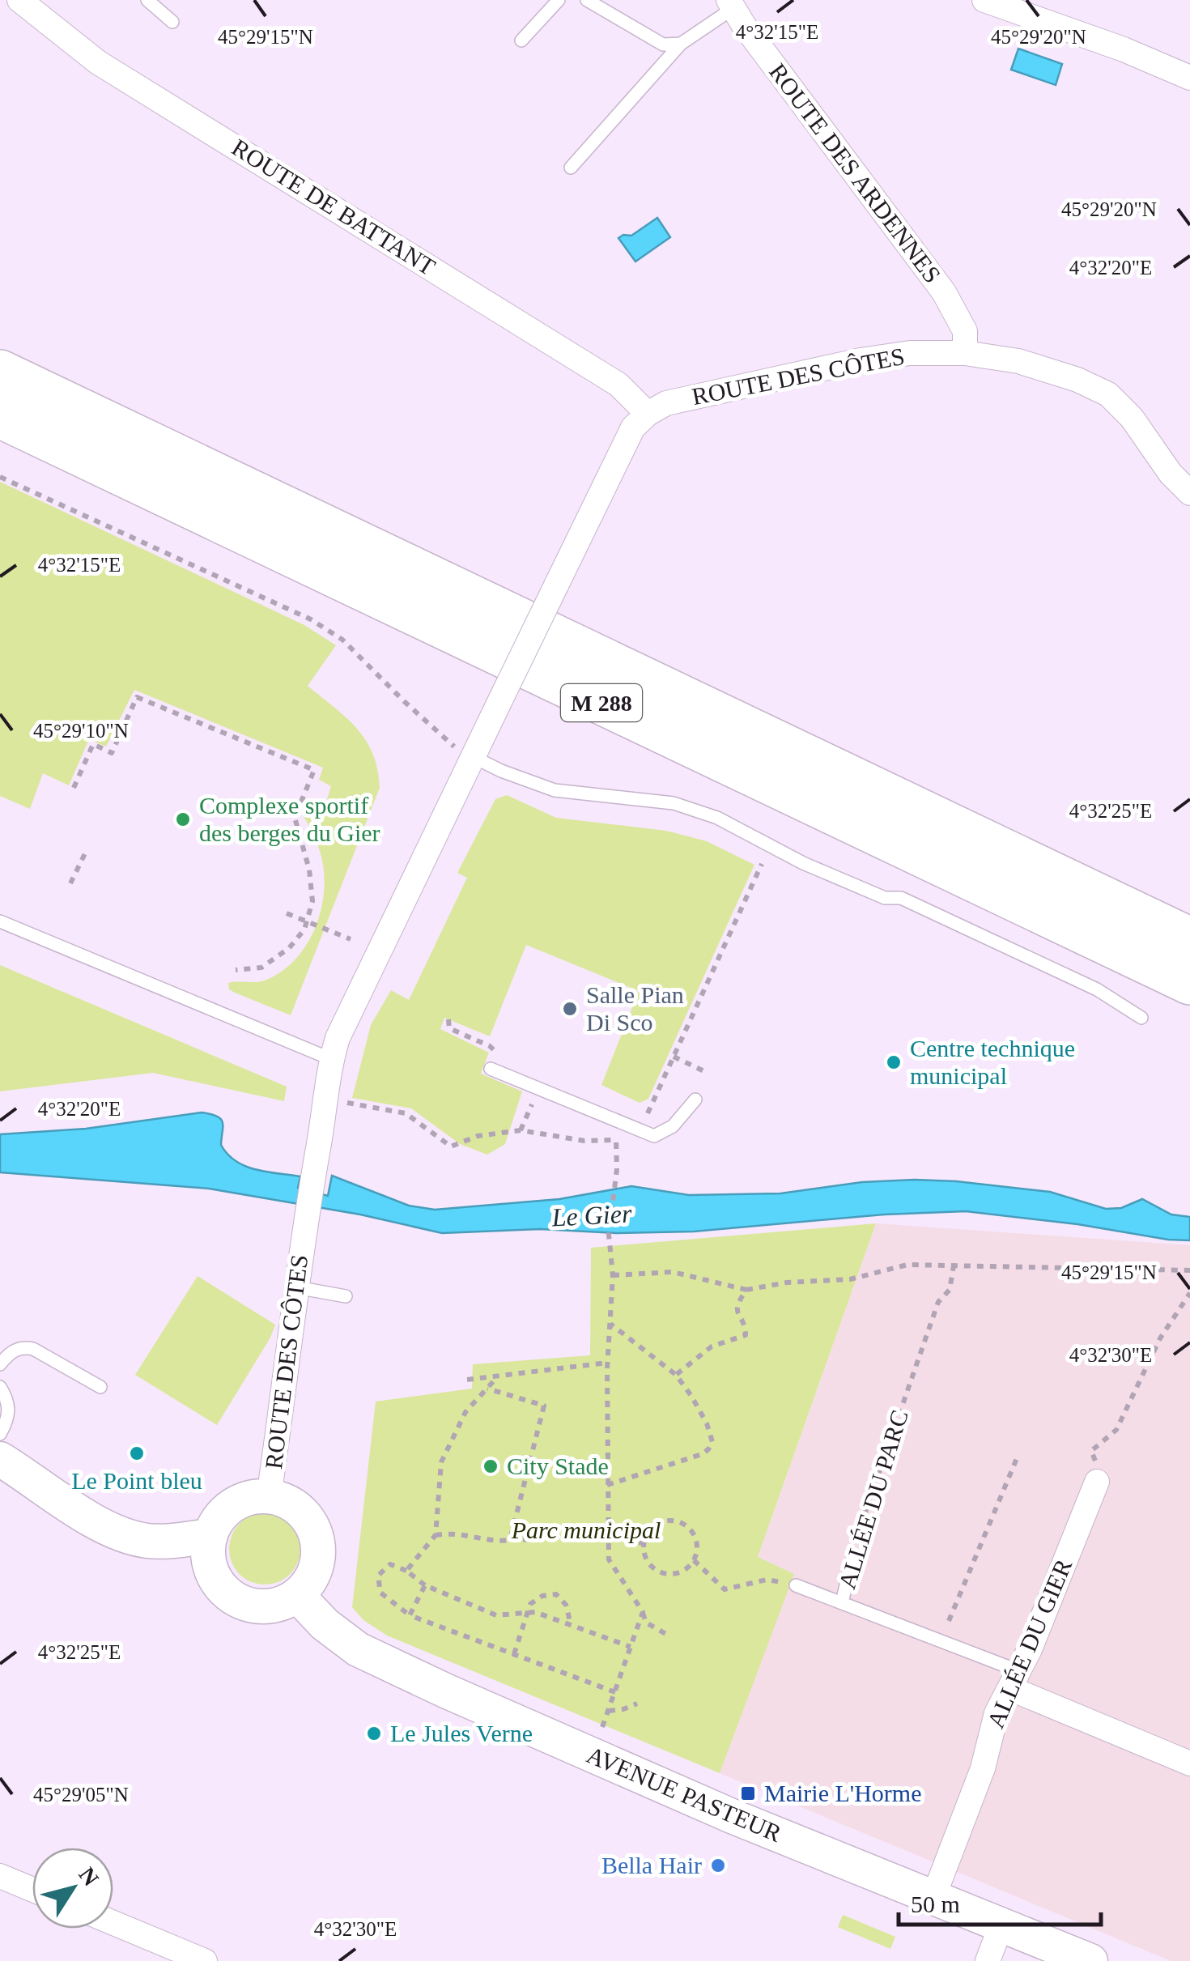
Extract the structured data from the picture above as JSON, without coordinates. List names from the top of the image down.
{
  "streets": {
    "highway": ["M 288"],
    "main road": ["AVENUE PASTEUR"],
    "street": [
      "ROUTE DES ARDENNES",
      "ROUTE DE BATTANT",
      "ROUTE DES CÔTES",
      "ALLÉE DU GIER"
    ],
    "lane": ["ALLÉE DU PARC"]
  },
  "crossings": [
    ["ROUTE DES ARDENNES", "ROUTE DES CÔTES"],
    ["ROUTE DE BATTANT", "ROUTE DES CÔTES"],
    ["ROUTE DES CÔTES", "AVENUE PASTEUR"],
    ["ALLÉE DU PARC", "ALLÉE DU GIER"],
    ["ALLÉE DU GIER", "AVENUE PASTEUR"]
  ],
  "water": ["Le Gier"],
  "parks": ["Parc municipal"],
  "places": {
    "other": [
      "Complexe sportif des berges du Gier",
      "Salle Pian Di Sco",
      "Centre technique municipal",
      "Le Point bleu",
      "City Stade",
      "Le Jules Verne",
      "Bella Hair"
    ],
    "transit": ["Mairie L'Horme"]
  },
  "scale_bar": "50 m",
  "north": "top right",
  "coordinates": [
    "4°32'15\"E",
    "45°29'15\"N",
    "45°29'20\"N",
    "4°32'20\"E",
    "45°29'10\"N",
    "4°32'25\"E",
    "4°32'30\"E",
    "45°29'05\"N"
  ]
}
